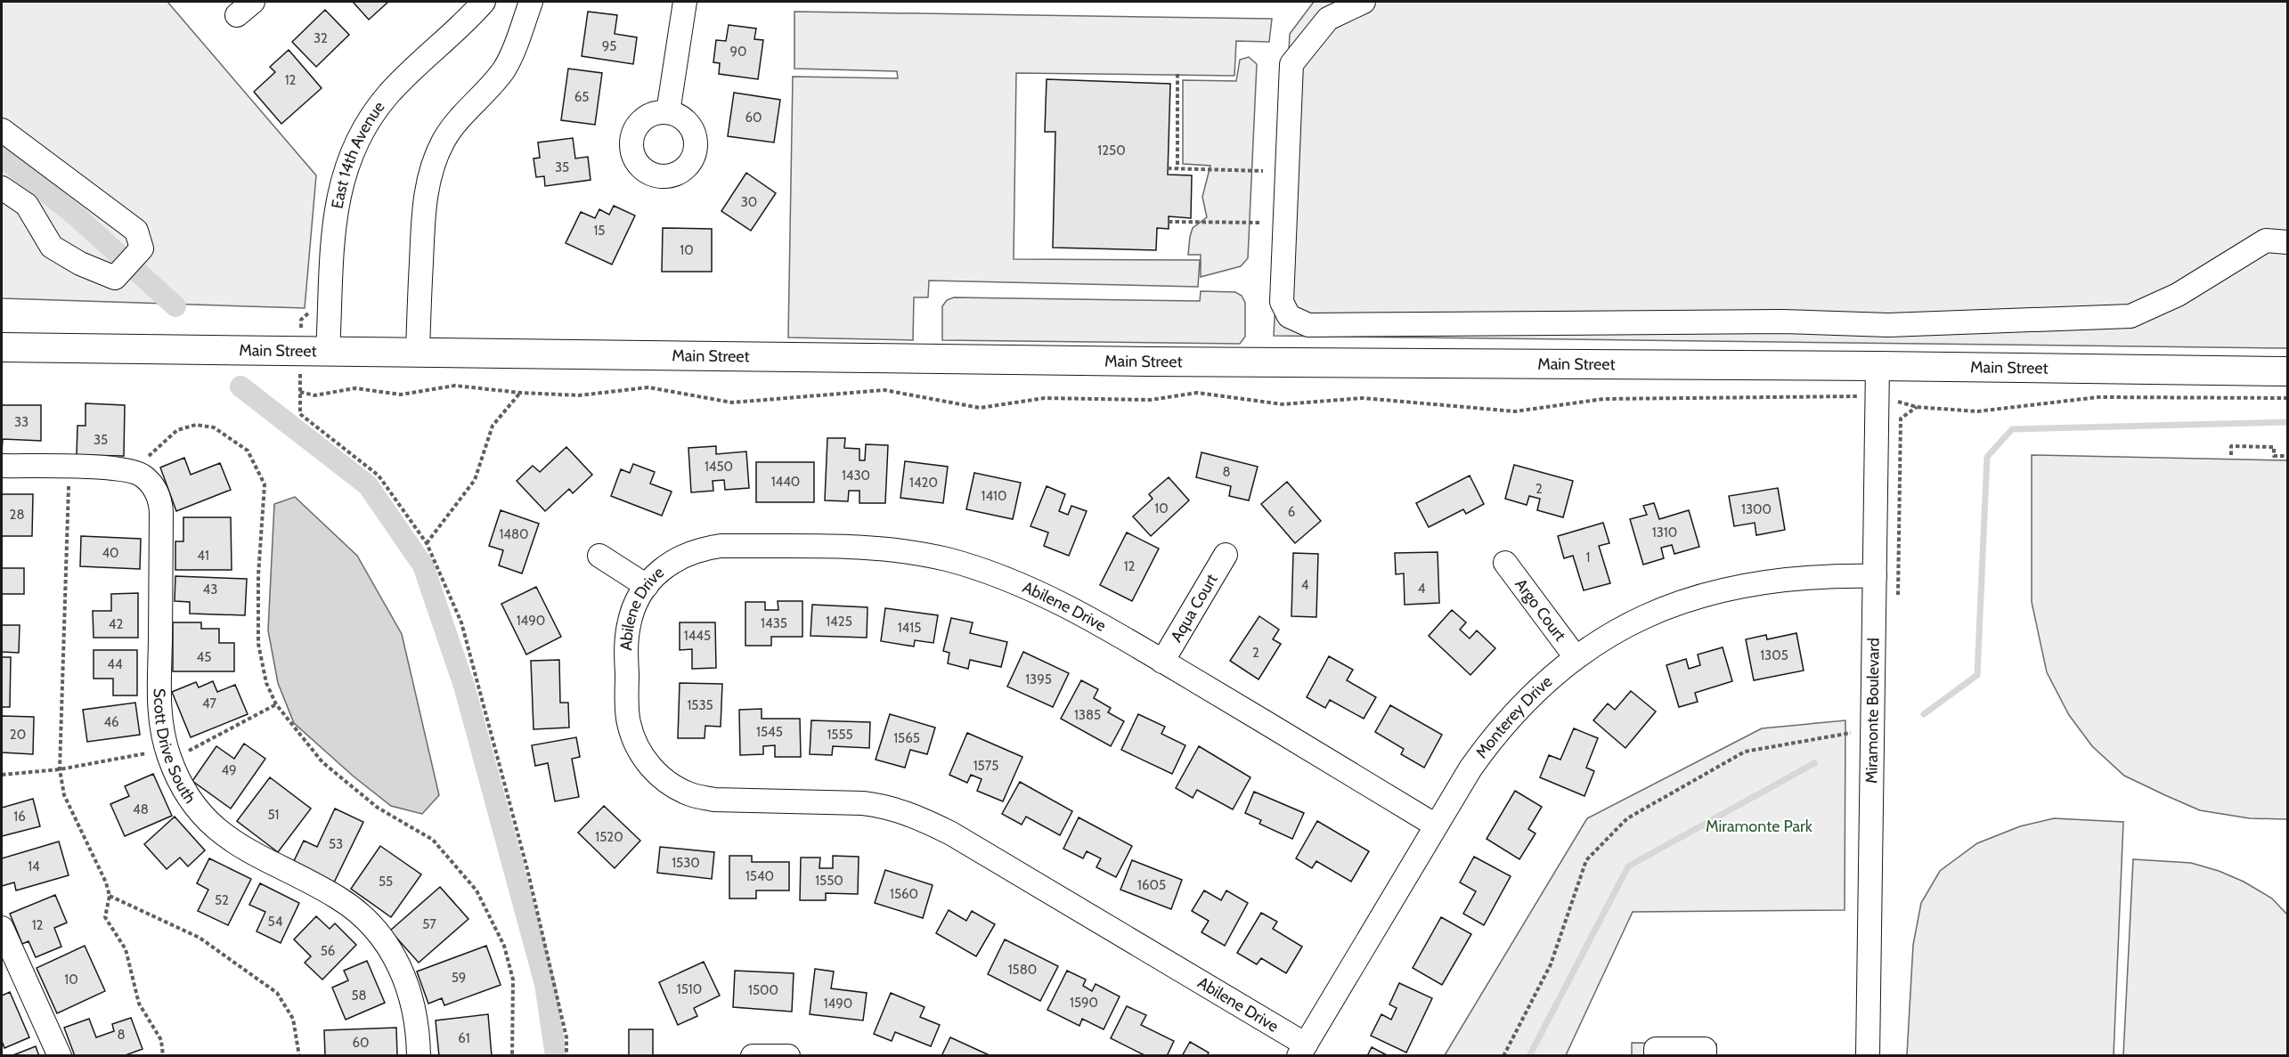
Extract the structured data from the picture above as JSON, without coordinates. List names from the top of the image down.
{
  "streets": {
    "main road": ["Main Street"],
    "street": [
      "East 14th Avenue",
      "Abilene Drive",
      "Aqua Court",
      "Argo Court",
      "Miramonte Boulevard",
      "Monterey Drive",
      "Scott Drive South"
    ]
  },
  "crossings": [
    ["East 14th Avenue", "Main Street"],
    ["Main Street", "Miramonte Boulevard"],
    ["Abilene Drive", "Aqua Court"],
    ["Abilene Drive", "Monterey Drive"],
    ["Argo Court", "Monterey Drive"],
    ["Miramonte Boulevard", "Monterey Drive"]
  ],
  "parks": ["Miramonte Park"],
  "house_numbers": [
    "32",
    "95",
    "90",
    "12",
    "65",
    "60",
    "1250",
    "35",
    "30",
    "15",
    "10",
    "33",
    "35",
    "1450",
    "8",
    "1430",
    "1440",
    "1420",
    "2",
    "1410",
    "10",
    "1300",
    "6",
    "28",
    "1310",
    "1480",
    "40",
    "41",
    "1",
    "12",
    "4",
    "4",
    "43",
    "1490",
    "1425",
    "1435",
    "42",
    "1415",
    "1445",
    "2",
    "1305",
    "45",
    "44",
    "1395",
    "47",
    "1535",
    "1385",
    "46",
    "1545",
    "20",
    "1555",
    "1565",
    "1575",
    "49",
    "48",
    "51",
    "16",
    "1520",
    "53",
    "1530",
    "14",
    "1540",
    "1550",
    "55",
    "1605",
    "1560",
    "52",
    "54",
    "57",
    "12",
    "56",
    "1580",
    "59",
    "10",
    "1510",
    "1500",
    "58",
    "1590",
    "1490",
    "8",
    "61",
    "60"
  ]
}
